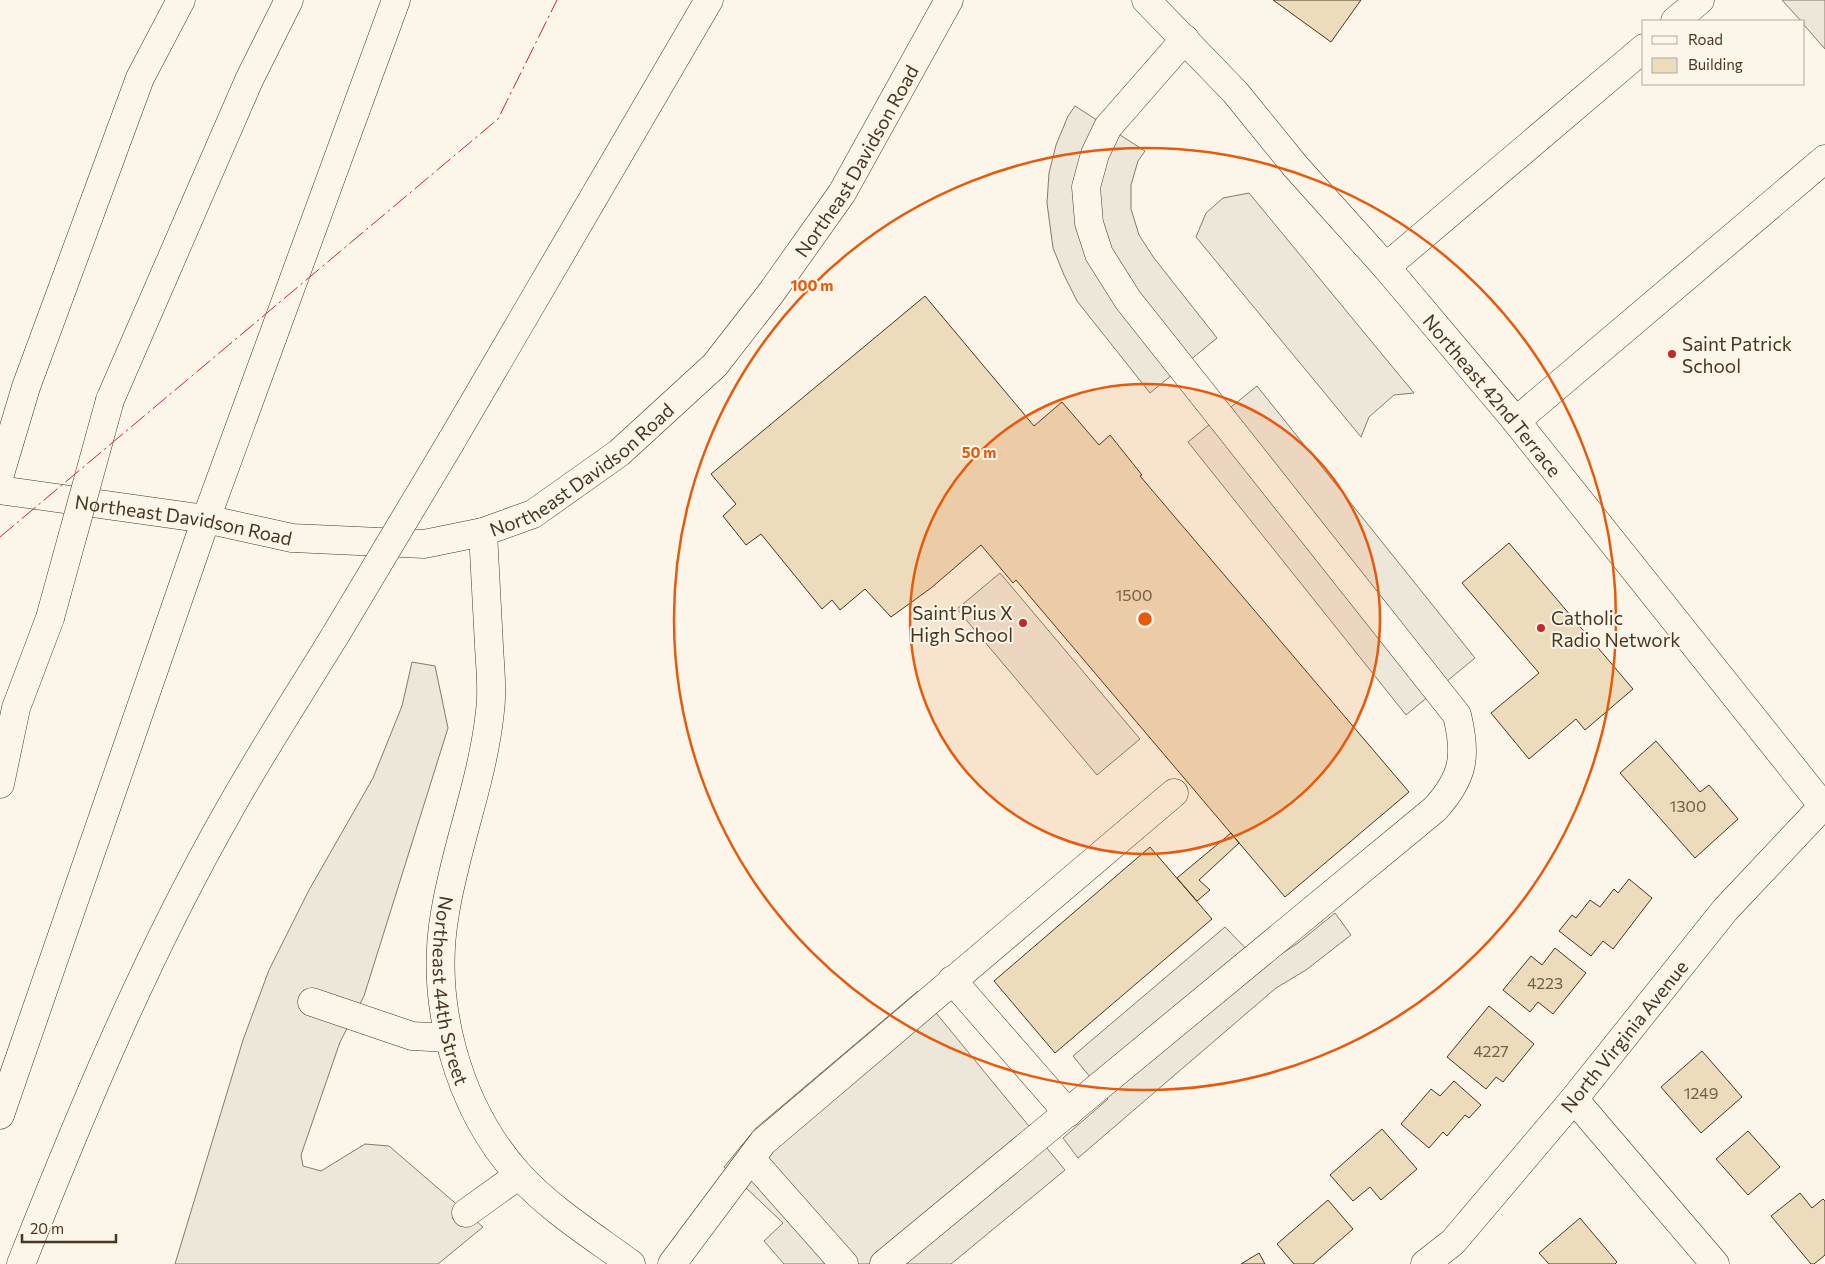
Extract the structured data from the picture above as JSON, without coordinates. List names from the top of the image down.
{
  "streets": {
    "main road": [
      "Northeast Davidson Road",
      "Northeast 42nd Terrace",
      "Northeast 44th Street",
      "North Virginia Avenue"
    ]
  },
  "crossings": [
    ["Northeast Davidson Road", "Northeast 44th Street"],
    ["Northeast 42nd Terrace", "North Virginia Avenue"]
  ],
  "places": ["Saint Patrick School", "Saint Pius X High School", "Catholic Radio Network"],
  "house_numbers": [
    "1500",
    "1300",
    "4223",
    "4227",
    "1249"
  ],
  "legend": ["Road", "Building"],
  "scale_bar": "20 m",
  "rings": ["100 m", "50 m"]
}
